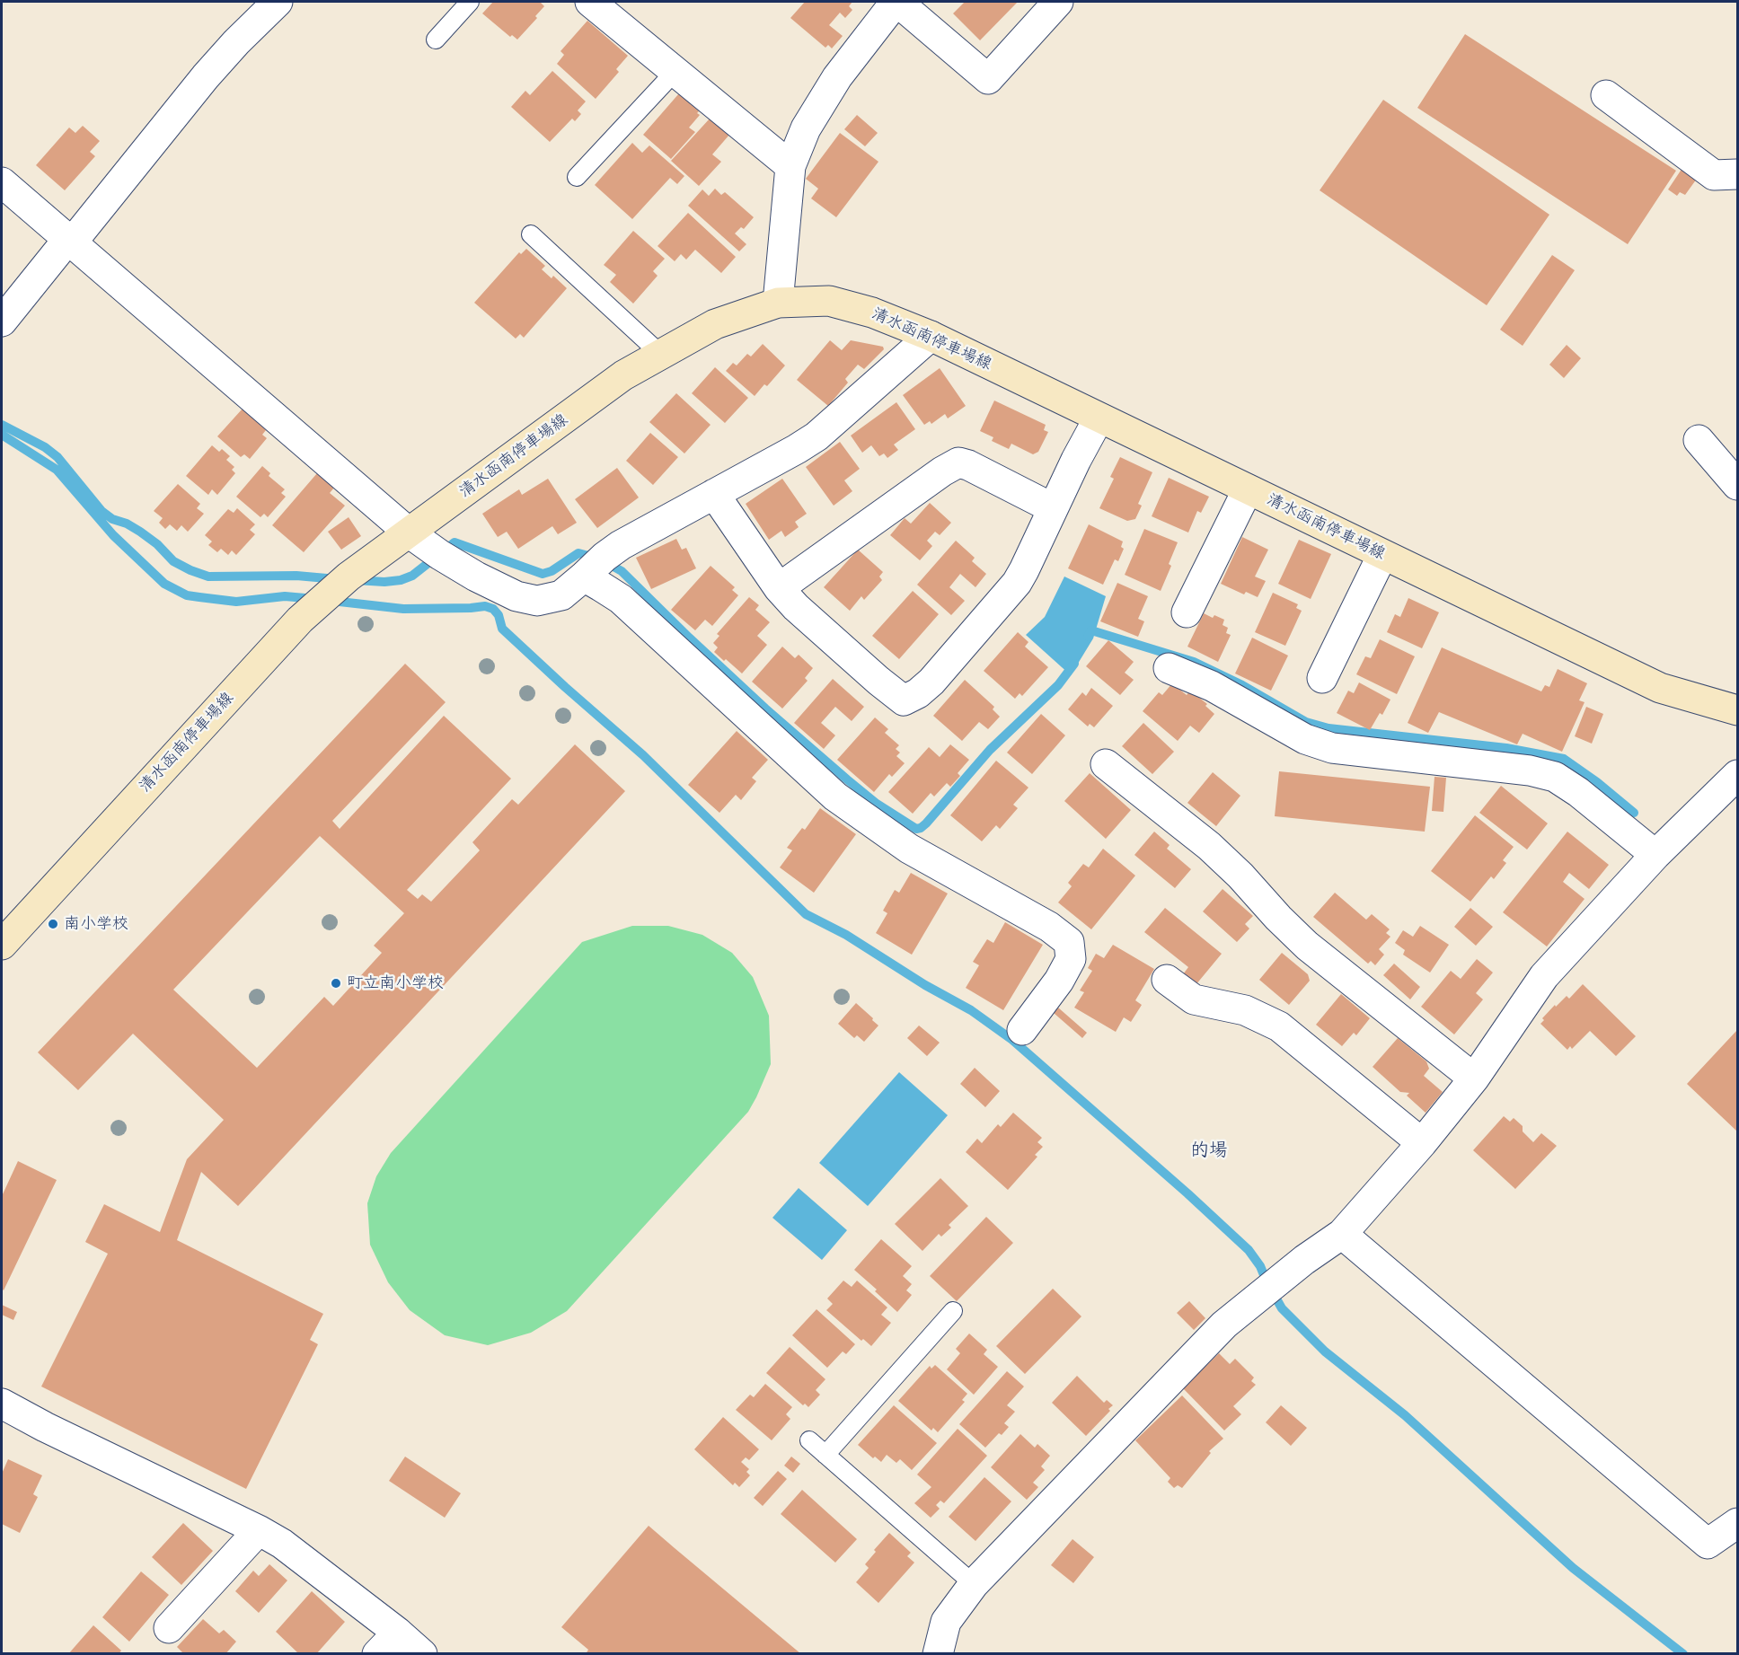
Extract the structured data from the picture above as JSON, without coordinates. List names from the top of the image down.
{
  "streets": {
    "main road": ["清水函南停車場線"]
  },
  "districts": ["的場"],
  "places": ["南小学校", "町立南小学校"]
}
